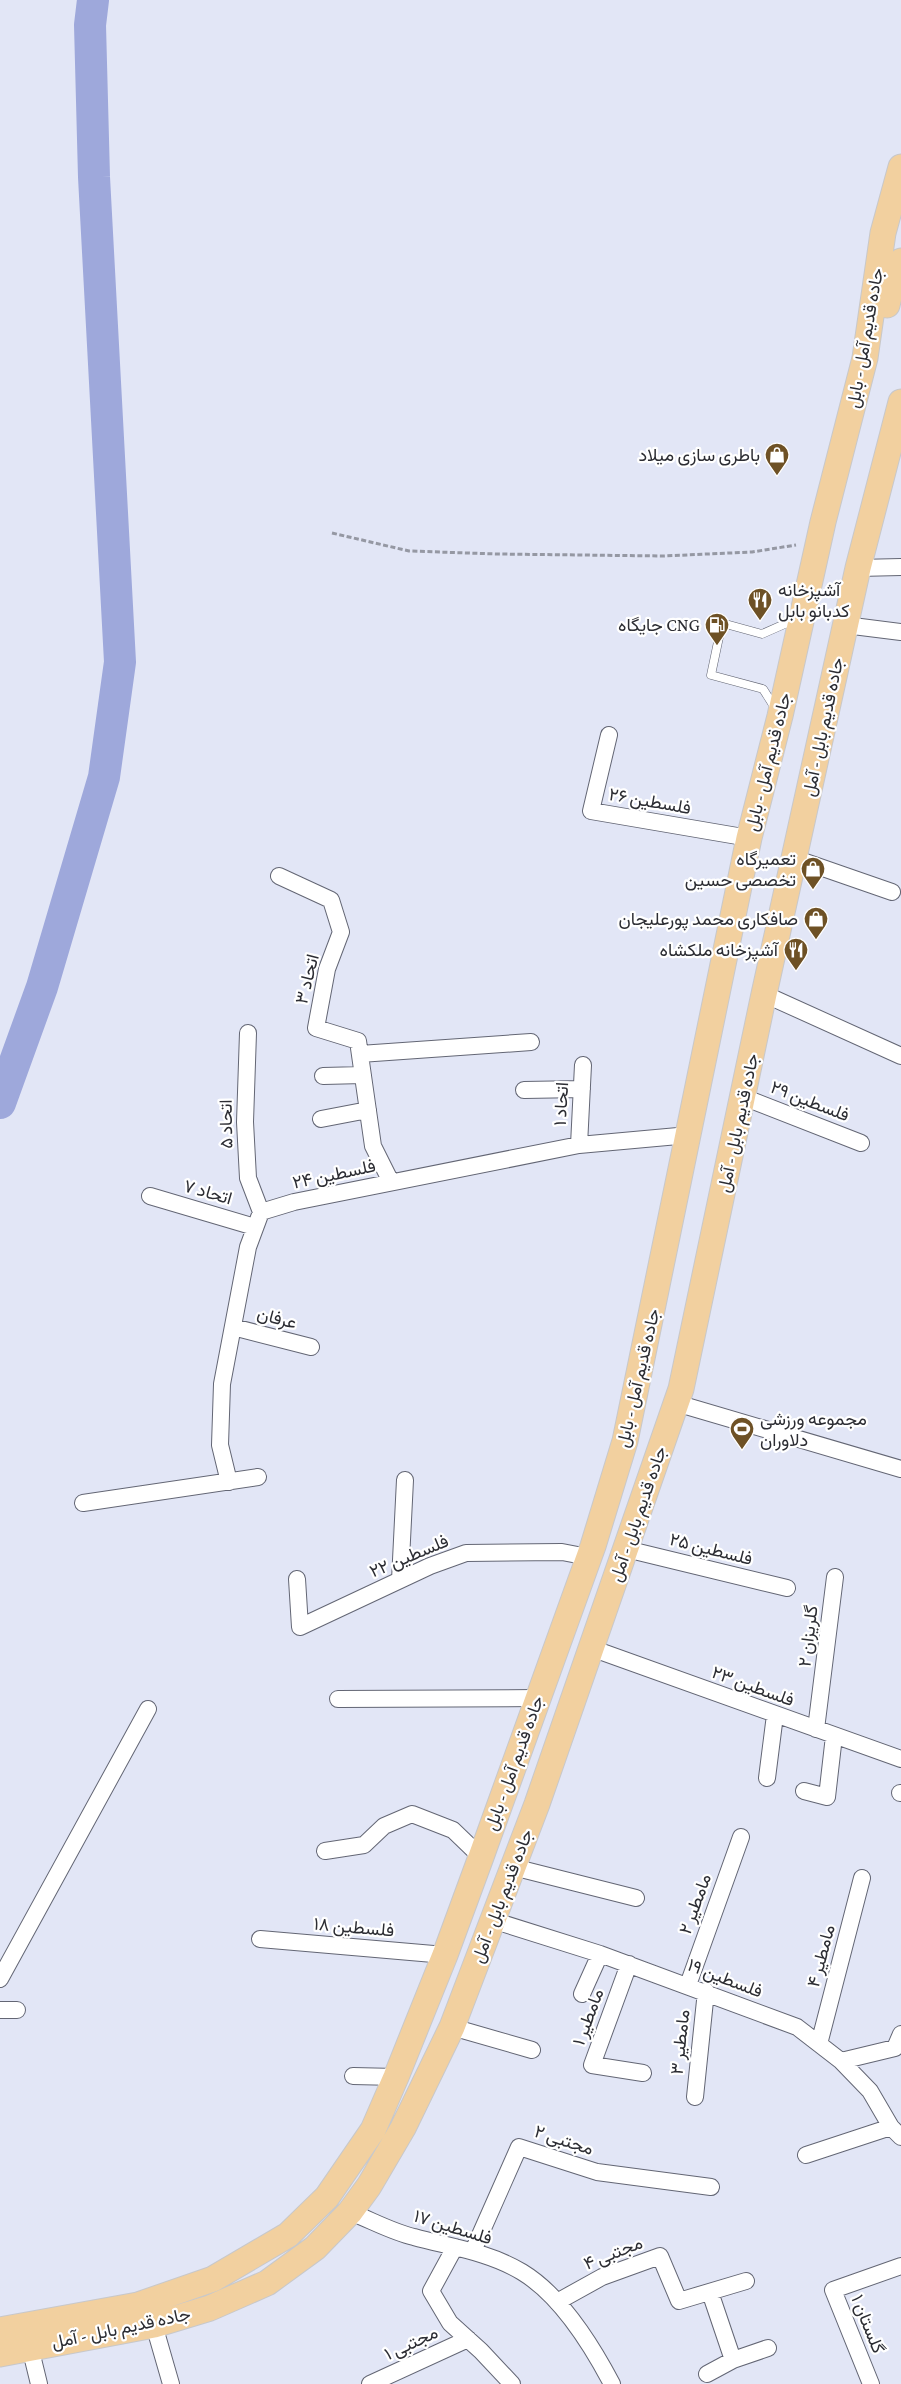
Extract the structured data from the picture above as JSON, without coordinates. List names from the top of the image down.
{
  "streets": {
    "main road": ["جاده قدیم آمل - بابل", "جاده قدیم بابل - آمل"],
    "street": [
      "فلسطين ٢۶",
      "اتحاد ۳",
      "فلسطین ۲۹",
      "اتحاد ۱",
      "اتحاد ۵",
      "فلسطین ۲۴",
      "اتحاد ۷",
      "عرفان",
      "فلسطین ۲۵",
      "فلسطین ۲۲",
      "گلریزان ۲",
      "فلسطین ۲۳",
      "مامطیر ۲",
      "فلسطین ۱۸",
      "مامطیر ۴",
      "فلسطین ۱۹",
      "مامطیر ۱",
      "مامطیر ۳",
      "مجتبی ۲",
      "فلسطین ۱۷",
      "مجتبی ۴",
      "گلستان ۱",
      "مجتبی ۱"
    ]
  },
  "crossings": [
    ["جاده قدیم آمل - بابل", "فلسطين ٢۶"],
    ["جاده قدیم آمل - بابل", "فلسطین ۲۴"],
    ["جاده قدیم آمل - بابل", "فلسطین ۲۲"],
    ["جاده قدیم آمل - بابل", "فلسطین ۱۸"],
    ["جاده قدیم بابل - آمل", "فلسطین ۲۹"],
    ["جاده قدیم بابل - آمل", "فلسطین ۲۵"],
    ["جاده قدیم بابل - آمل", "فلسطین ۲۳"],
    ["جاده قدیم بابل - آمل", "فلسطین ۱۹"],
    ["جاده قدیم بابل - آمل", "فلسطین ۱۷"],
    ["اتحاد ۳", "فلسطین ۲۴"],
    ["اتحاد ۱", "فلسطین ۲۴"],
    ["اتحاد ۵", "فلسطین ۲۴"],
    ["اتحاد ۵", "اتحاد ۷"],
    ["فلسطین ۲۴", "اتحاد ۷"],
    ["گلریزان ۲", "فلسطین ۲۳"],
    ["مامطیر ۲", "فلسطین ۱۹"],
    ["مامطیر ۴", "فلسطین ۱۹"],
    ["فلسطین ۱۹", "مامطیر ۱"],
    ["فلسطین ۱۹", "مامطیر ۳"],
    ["مجتبی ۲", "فلسطین ۱۷"],
    ["فلسطین ۱۷", "مجتبی ۴"]
  ],
  "places": {
    "shop": ["باطری سازی میلاد", "تعمیرگاه تخصصی حسین", "صافکاری محمد پورعلیجان"],
    "restaurant": ["آشپزخانه کدبانو بابل", "آشپزخانه ملکشاه"],
    "fuel station": ["جایگاه CNG"],
    "sports": ["مجموعه ورزشی دلاوران"]
  }
}
